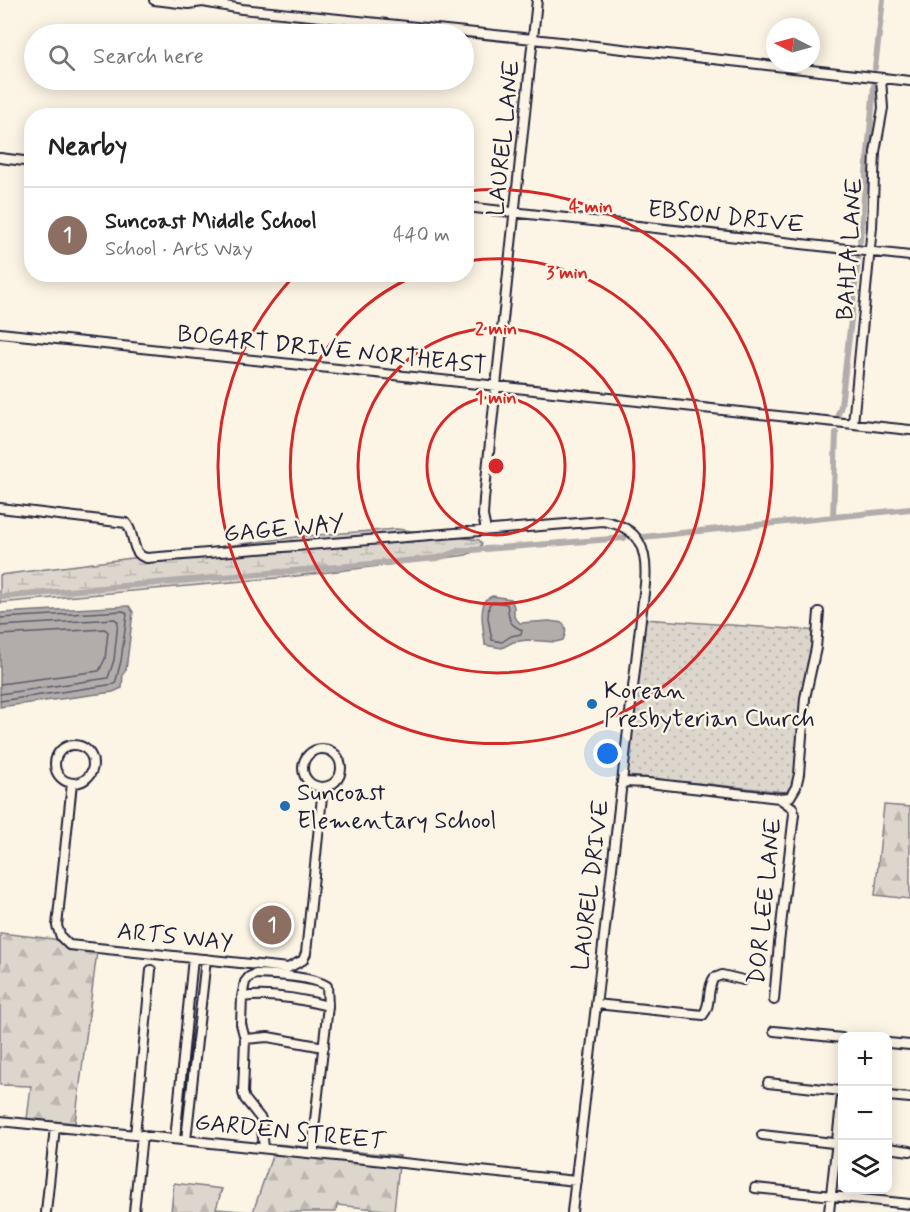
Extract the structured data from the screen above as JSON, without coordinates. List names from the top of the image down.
{
  "streets": {
    "street": [
      "LAUREL LANE",
      "EBSON DRIVE",
      "BAHIA LANE",
      "BOGART DRIVE NORTHEAST",
      "GAGE WAY",
      "LAUREL DRIVE",
      "DOR LEE LANE",
      "ARTS WAY",
      "GARDEN STREET"
    ]
  },
  "crossings": [
    ["LAUREL LANE", "EBSON DRIVE"],
    ["LAUREL LANE", "BOGART DRIVE NORTHEAST"],
    ["LAUREL LANE", "GAGE WAY"],
    ["EBSON DRIVE", "BAHIA LANE"],
    ["BAHIA LANE", "BOGART DRIVE NORTHEAST"],
    ["GAGE WAY", "LAUREL DRIVE"],
    ["LAUREL DRIVE", "GARDEN STREET"]
  ],
  "places": ["Korean Presbyterian Church", "Suncoast Elementary School"],
  "north": "left",
  "page": {
    "search": "Search here",
    "heading": "Nearby",
    "list": [
      {
        "mark": "1",
        "name": "Suncoast Middle School",
        "note": "School · Arts Way",
        "value": "440 m"
      }
    ],
    "pins": "1",
    "map_buttons": ["+", "−"]
  },
  "rings": [
    "4 min",
    "3 min",
    "2 min",
    "1 min"
  ]
}
